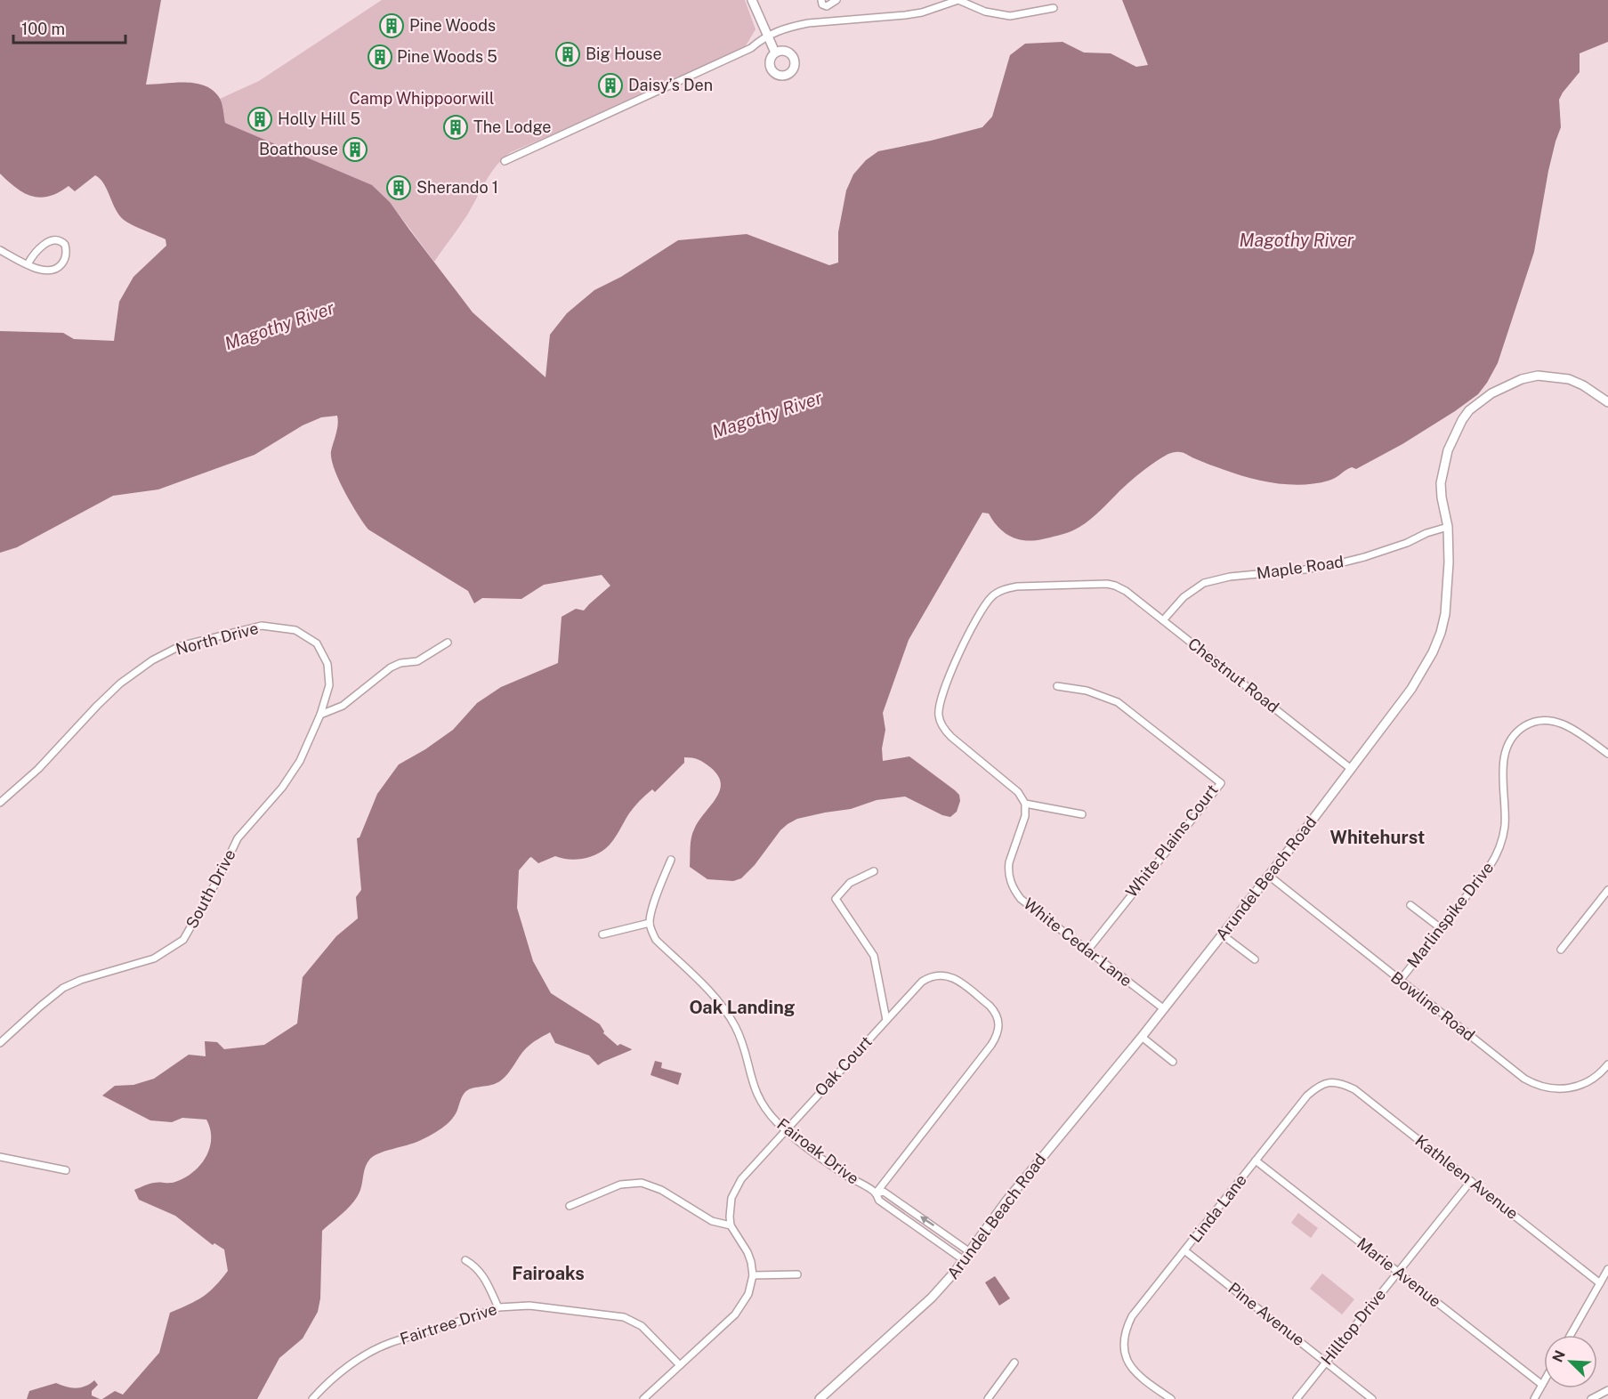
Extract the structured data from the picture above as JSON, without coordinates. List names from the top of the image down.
{
  "streets": {
    "street": [
      "Maple Road",
      "North Drive",
      "Chestnut Road",
      "White Plains Court",
      "Arundel Beach Road",
      "South Drive",
      "Marlinspike Drive",
      "White Cedar Lane",
      "Bowline Road",
      "Oak Court",
      "Fairoak Drive",
      "Kathleen Avenue",
      "Linda Lane",
      "Marie Avenue",
      "Pine Avenue",
      "Fairtree Drive",
      "Hilltop Drive"
    ]
  },
  "crossings": [
    ["Maple Road", "Chestnut Road"],
    ["Maple Road", "Arundel Beach Road"],
    ["North Drive", "South Drive"],
    ["Chestnut Road", "Arundel Beach Road"],
    ["Chestnut Road", "White Cedar Lane"],
    ["White Plains Court", "White Cedar Lane"],
    ["Arundel Beach Road", "White Cedar Lane"],
    ["Arundel Beach Road", "Bowline Road"],
    ["Arundel Beach Road", "Fairoak Drive"],
    ["Marlinspike Drive", "Bowline Road"],
    ["Oak Court", "Fairoak Drive"],
    ["Kathleen Avenue", "Linda Lane"],
    ["Kathleen Avenue", "Hilltop Drive"],
    ["Linda Lane", "Marie Avenue"],
    ["Linda Lane", "Pine Avenue"],
    ["Marie Avenue", "Hilltop Drive"],
    ["Pine Avenue", "Hilltop Drive"]
  ],
  "districts": ["Whitehurst", "Oak Landing", "Fairoaks"],
  "water": ["Magothy River"],
  "parks": ["Camp Whippoorwill"],
  "places": {
    "building": [
      "Pine Woods",
      "Big House",
      "Pine Woods 5",
      "Daisy’s Den",
      "Holly Hill 5",
      "The Lodge",
      "Boathouse",
      "Sherando 1"
    ]
  },
  "scale_bar": "100 m",
  "north": "top left"
}
